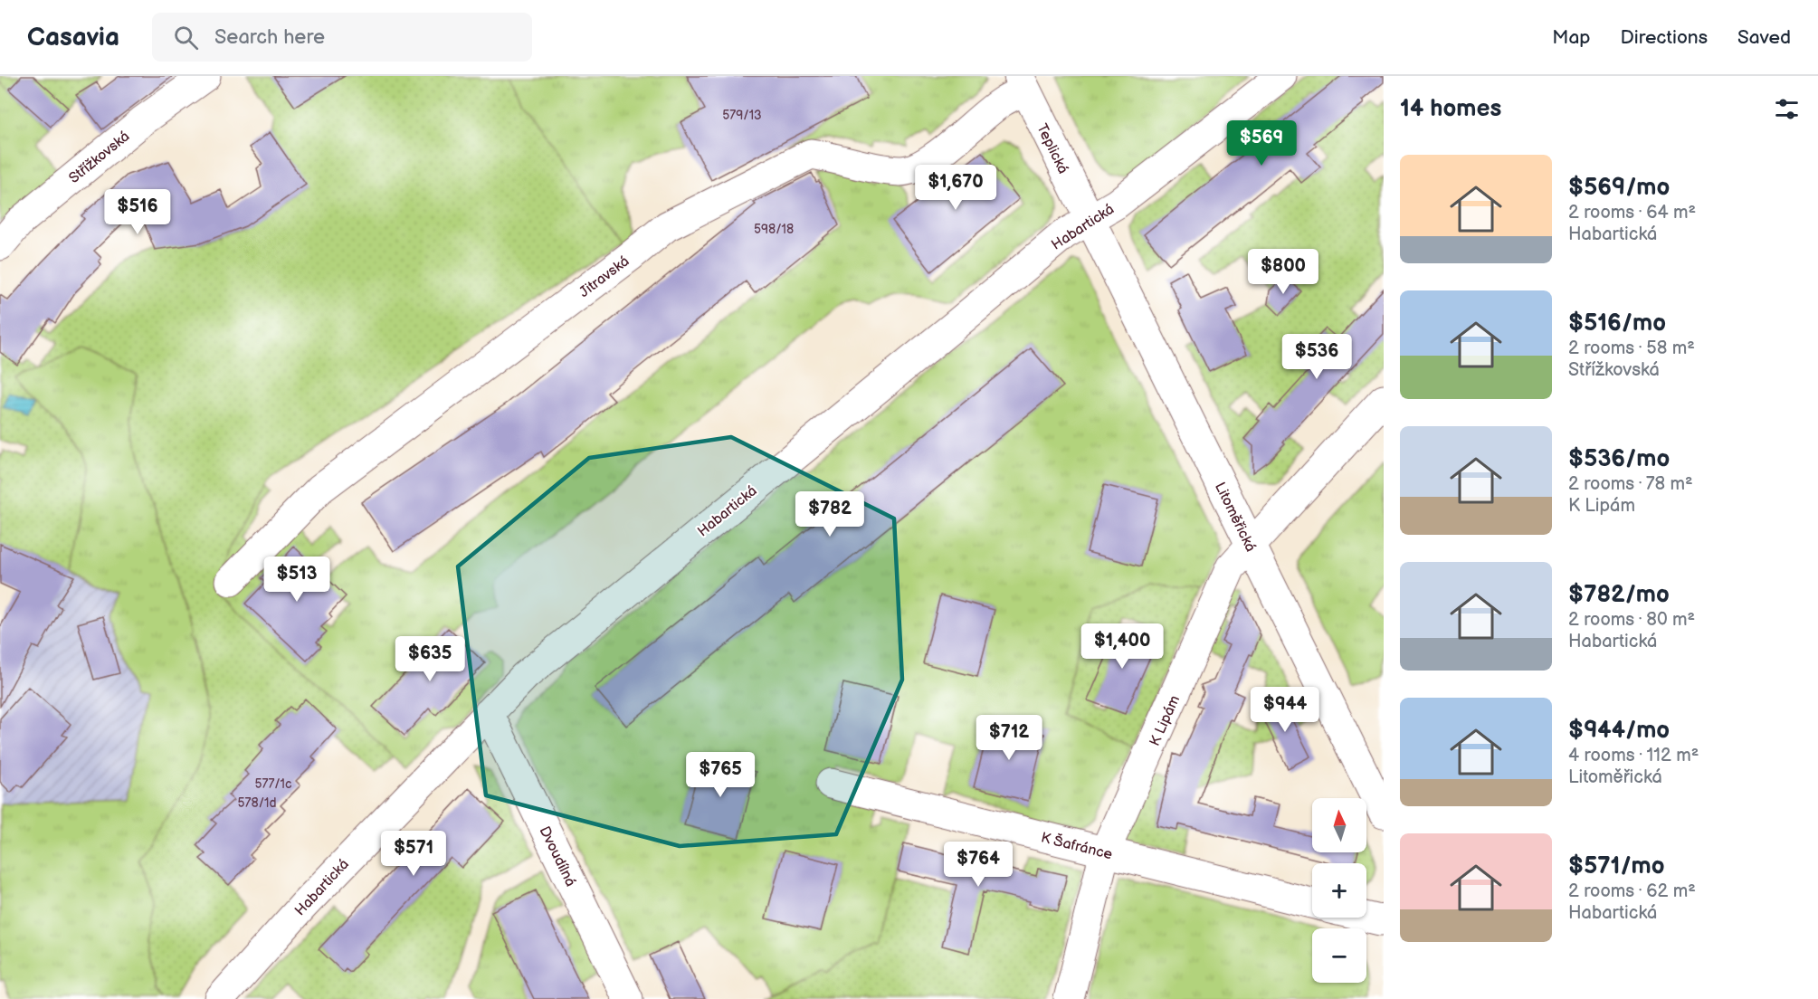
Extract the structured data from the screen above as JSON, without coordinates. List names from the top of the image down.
{
  "streets": {
    "street": [
      "Teplická",
      "Střížkovská",
      "Habartická",
      "Jitravská",
      "Litoměřická",
      "K Lipám",
      "K Šafránce",
      "Dvoudílná"
    ]
  },
  "crossings": [
    ["Teplická", "Habartická"],
    ["Teplická", "Jitravská"],
    ["Teplická", "Litoměřická"],
    ["Habartická", "Litoměřická"],
    ["Habartická", "Dvoudílná"],
    ["Litoměřická", "K Lipám"],
    ["K Lipám", "K Šafránce"]
  ],
  "house_numbers": [
    "579/13",
    "598/18",
    "577/1c",
    "578/1d"
  ],
  "north": "top",
  "page": {
    "header": "Casavia",
    "search": "Search here",
    "nav": ["Map", "Directions", "Saved"],
    "heading": "14 homes",
    "price": [
      "$569",
      "$1,670",
      "$516",
      "$800",
      "$536",
      "$782",
      "$513",
      "$1,400",
      "$635",
      "$944",
      "$712",
      "$765",
      "$571",
      "$764"
    ],
    "list": [
      {
        "name": "$569/mo",
        "note": "2 rooms · 64 m² · Habartická"
      },
      {
        "name": "$516/mo",
        "note": "2 rooms · 58 m² · Střížkovská"
      },
      {
        "name": "$536/mo",
        "note": "2 rooms · 78 m² · K Lipám"
      },
      {
        "name": "$782/mo",
        "note": "2 rooms · 80 m² · Habartická"
      },
      {
        "name": "$944/mo",
        "note": "4 rooms · 112 m² · Litoměřická"
      },
      {
        "name": "$571/mo",
        "note": "2 rooms · 62 m² · Habartická"
      }
    ],
    "map_buttons": ["+", "−"]
  }
}
